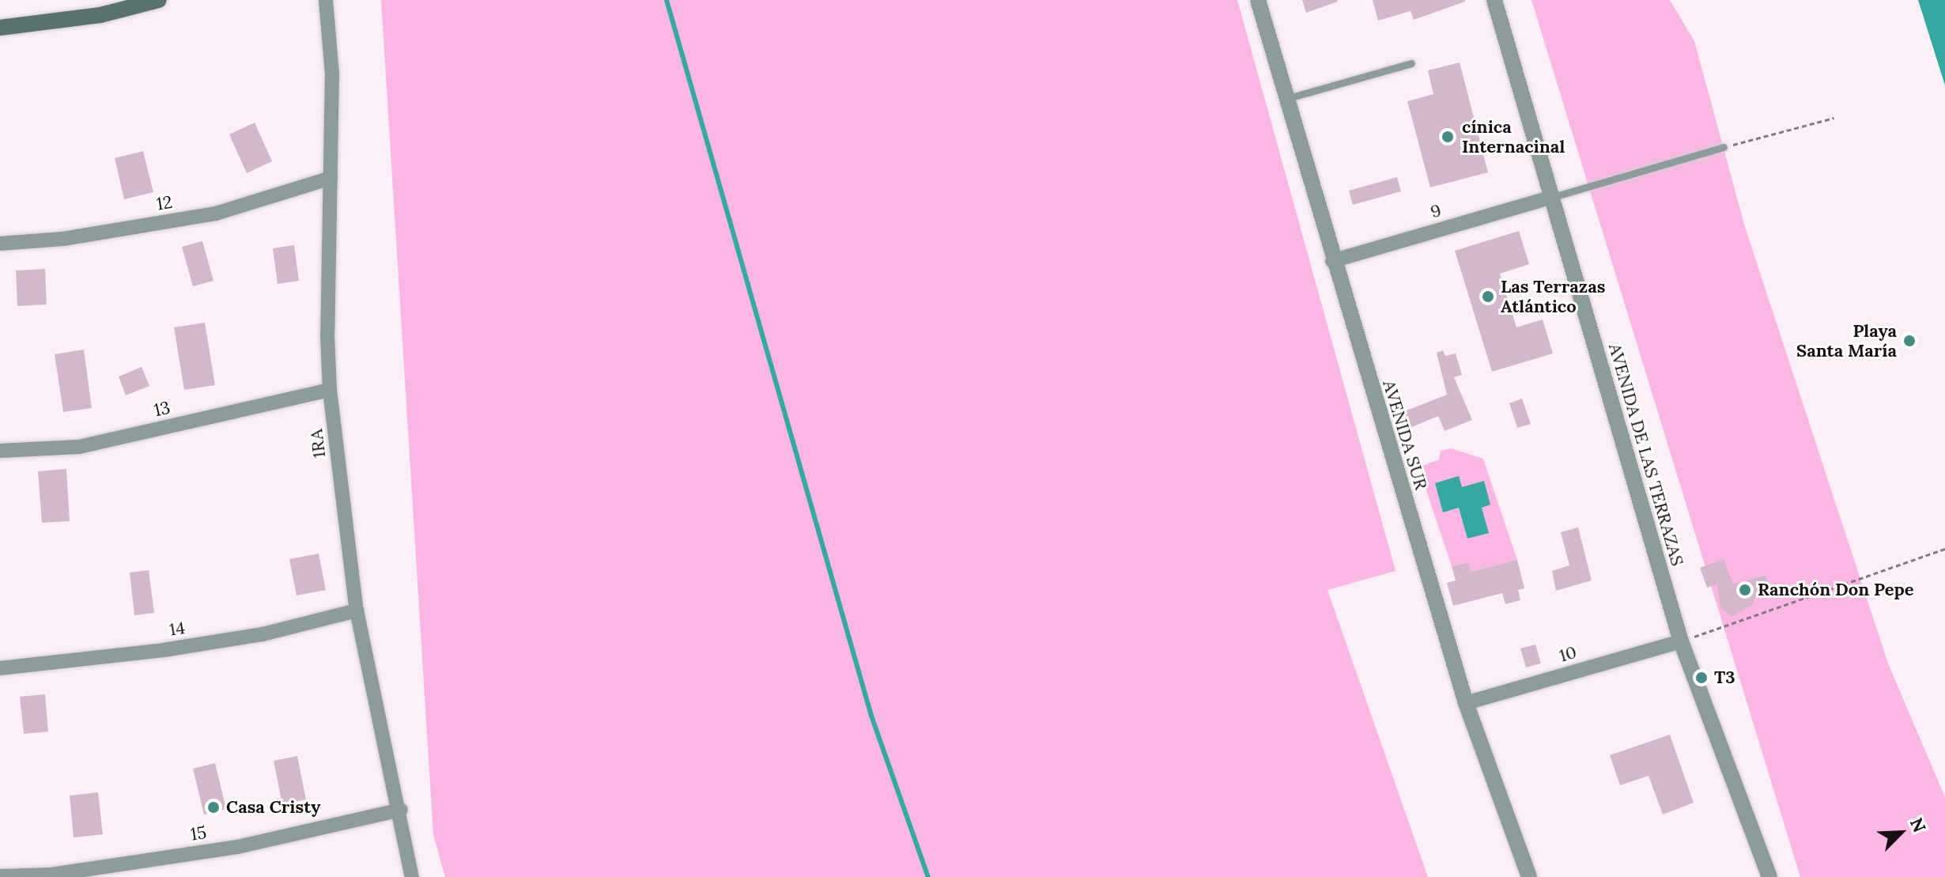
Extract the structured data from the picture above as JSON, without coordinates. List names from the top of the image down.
{
  "streets": {
    "street": [
      "12",
      "9",
      "13",
      "AVENIDA SUR",
      "1RA",
      "AVENIDA DE LAS TERRAZAS",
      "14",
      "10",
      "15"
    ]
  },
  "crossings": [
    ["12", "1RA"],
    ["9", "AVENIDA SUR"],
    ["9", "AVENIDA DE LAS TERRAZAS"],
    ["13", "1RA"],
    ["AVENIDA SUR", "10"],
    ["1RA", "14"],
    ["1RA", "15"],
    ["AVENIDA DE LAS TERRAZAS", "10"]
  ],
  "places": [
    "cínica Internacinal",
    "Las Terrazas Atlántico",
    "Playa Santa María",
    "Ranchón Don Pepe",
    "T3",
    "Casa Cristy"
  ],
  "north": "top right"
}
